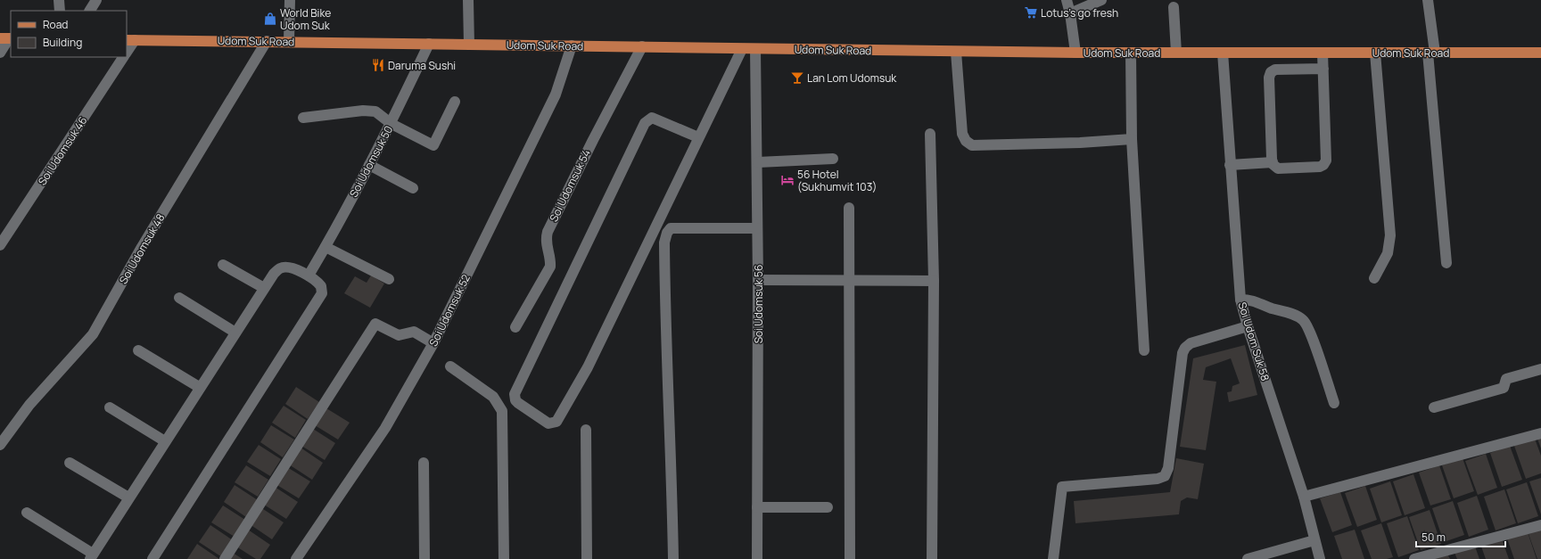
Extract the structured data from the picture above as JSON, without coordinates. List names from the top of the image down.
{
  "streets": {
    "main road": ["Udom Suk Road"],
    "street": [
      "Soi Udomsuk 46",
      "Soi Udomsuk 50",
      "Soi Udomsuk 54",
      "Soi Udomsuk 48",
      "Soi Udomsuk 56",
      "Soi Udomsuk 52",
      "Soi Udom Suk 58"
    ]
  },
  "crossings": [
    ["Udom Suk Road", "Soi Udomsuk 50"],
    ["Udom Suk Road", "Soi Udomsuk 54"],
    ["Udom Suk Road", "Soi Udomsuk 48"],
    ["Udom Suk Road", "Soi Udomsuk 56"],
    ["Udom Suk Road", "Soi Udomsuk 52"],
    ["Udom Suk Road", "Soi Udom Suk 58"]
  ],
  "places": {
    "supermarket": ["Lotus's go fresh"],
    "shop": ["World Bike Udom Suk"],
    "restaurant": ["Daruma Sushi"],
    "bar": ["Lan Lom Udomsuk"],
    "hotel": ["56 Hotel (Sukhumvit 103)"]
  },
  "legend": ["Road", "Building"],
  "scale_bar": "50 m"
}
